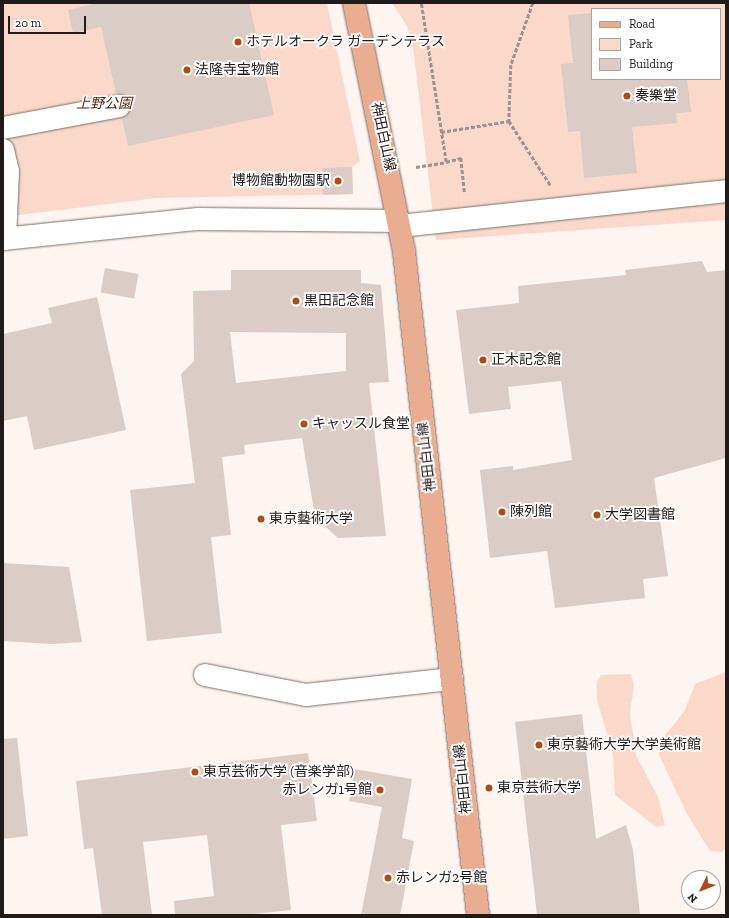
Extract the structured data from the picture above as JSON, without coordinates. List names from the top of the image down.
{
  "streets": {
    "main road": ["神田白山線"]
  },
  "parks": ["上野公園"],
  "places": [
    "ホテルオークラ ガーデンテラス",
    "法隆寺宝物館",
    "奏樂堂",
    "博物館動物園駅",
    "黒田記念館",
    "正木記念館",
    "キャッスル食堂",
    "陳列館",
    "大学図書館",
    "東京藝術大学",
    "東京藝術大学大学美術館",
    "東京芸術大学 (音楽学部)",
    "東京芸術大学",
    "赤レンガ1号館",
    "赤レンガ2号館"
  ],
  "legend": ["Road", "Park", "Building"],
  "scale_bar": "20 m",
  "north": "bottom left"
}
